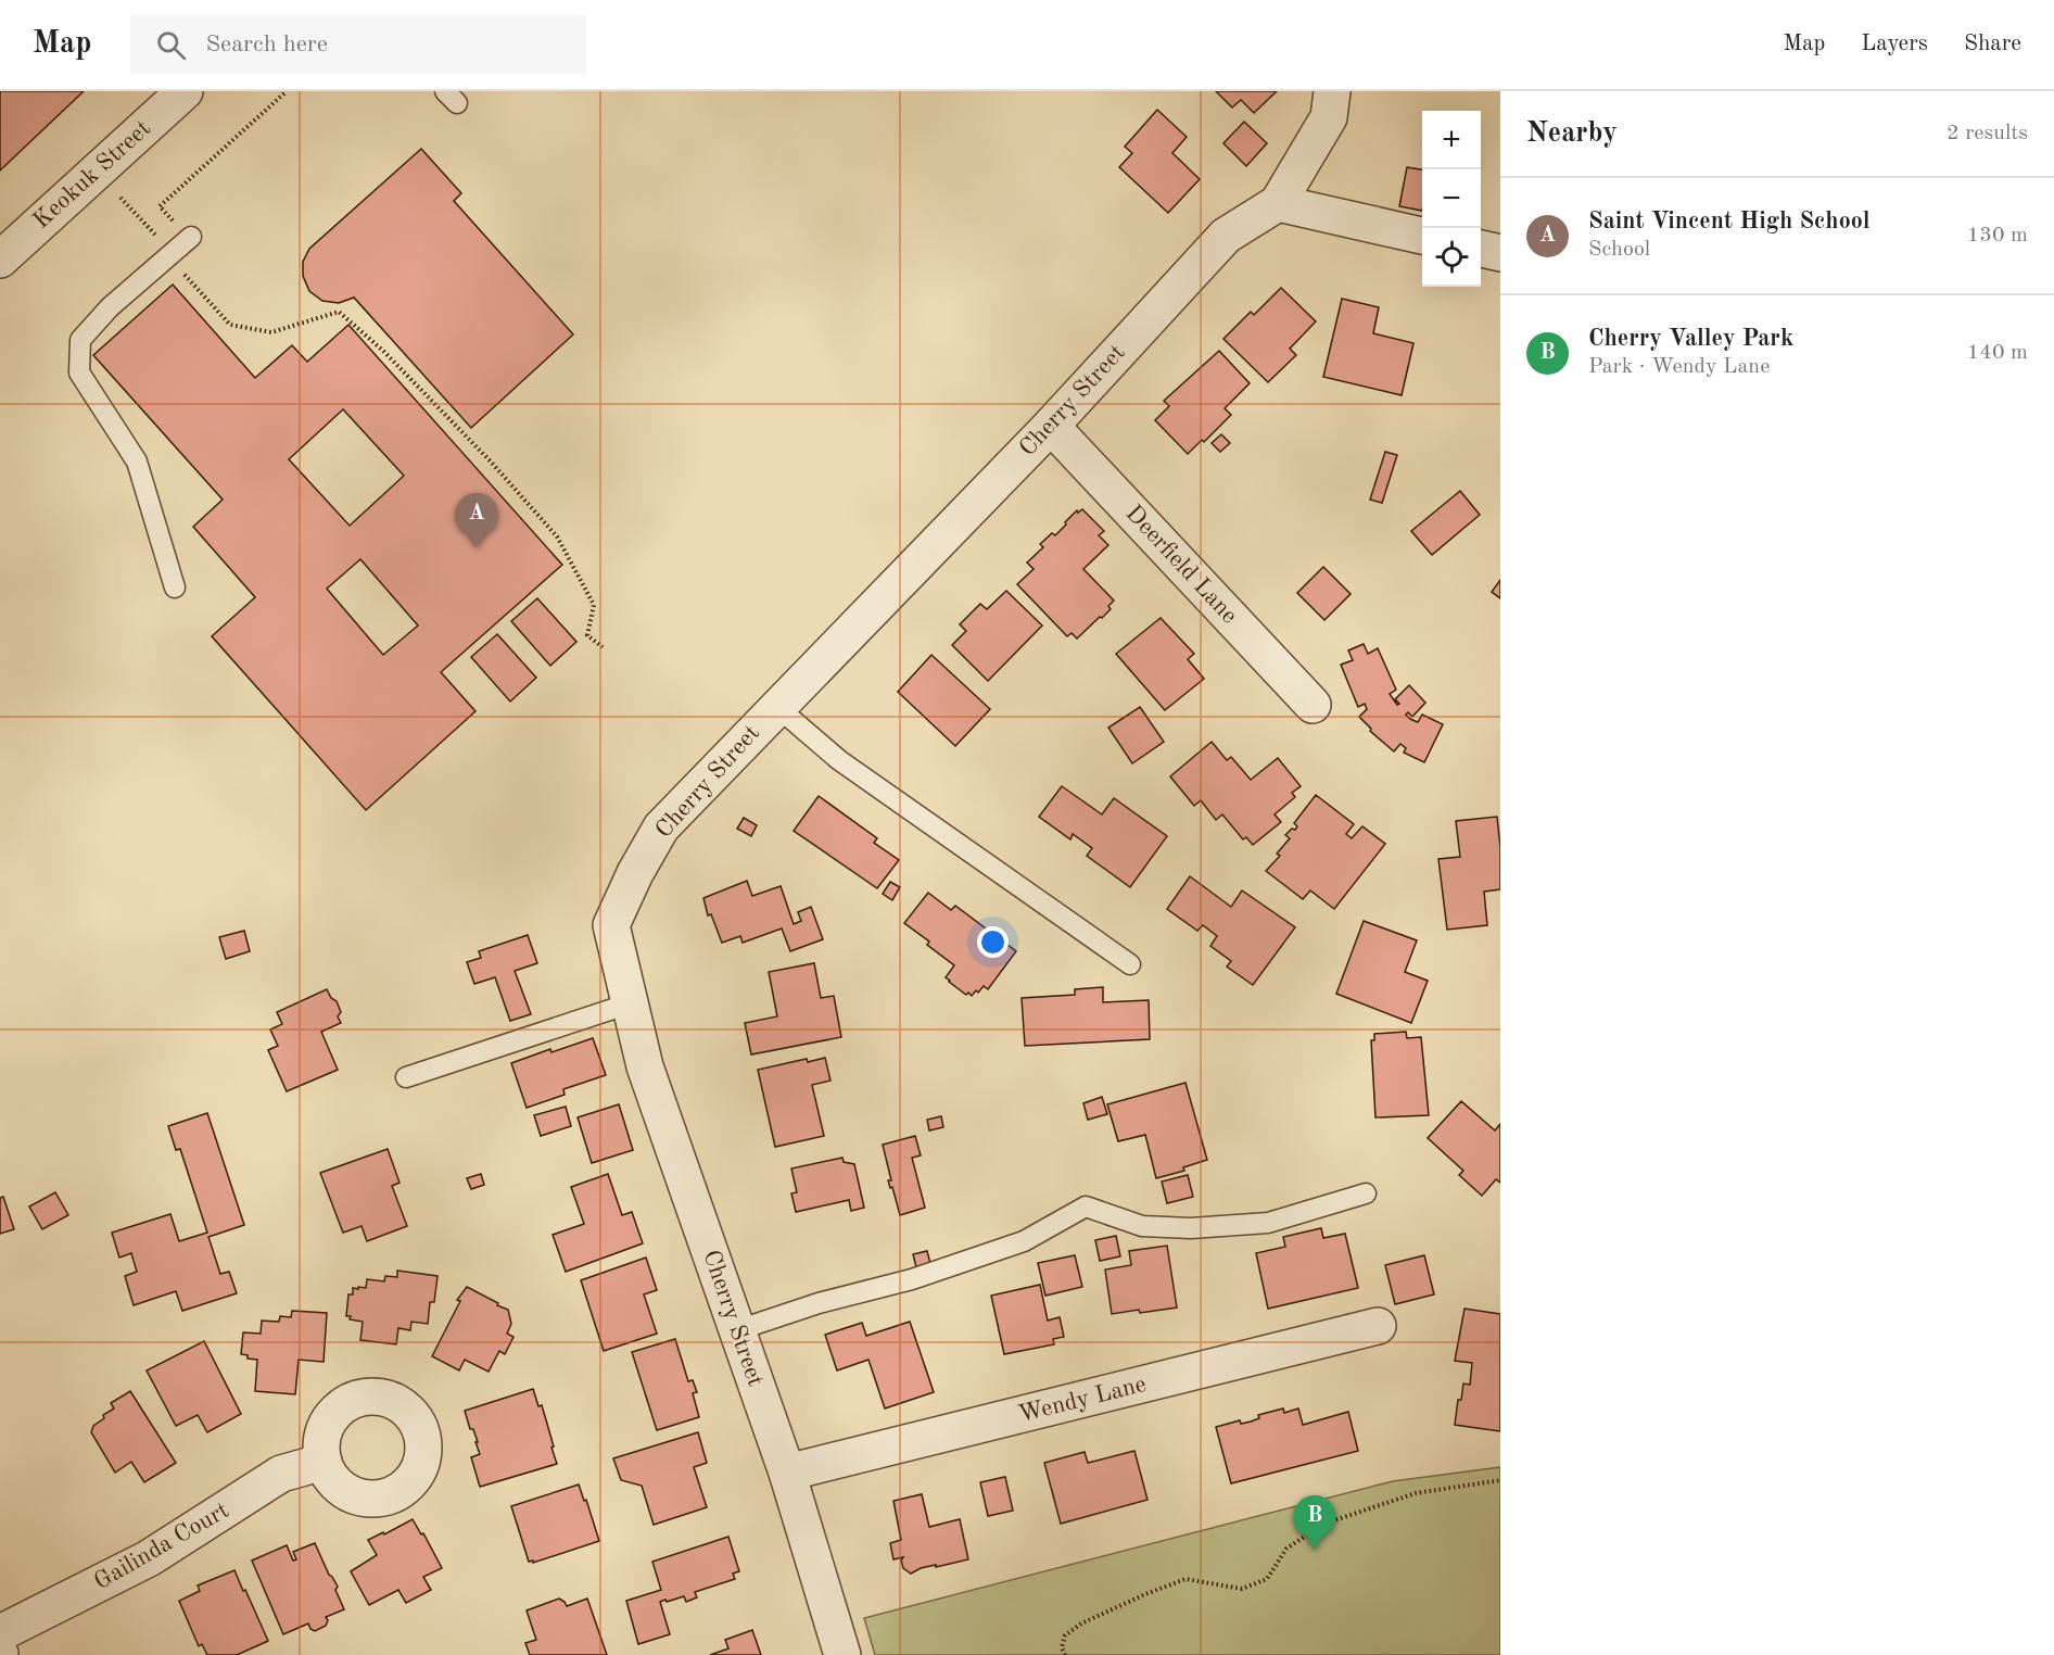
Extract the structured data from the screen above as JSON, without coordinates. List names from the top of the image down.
{
  "streets": {
    "street": [
      "Keokuk Street",
      "Cherry Street",
      "Deerfield Lane",
      "Wendy Lane",
      "Gailinda Court"
    ]
  },
  "crossings": [
    ["Cherry Street", "Deerfield Lane"],
    ["Cherry Street", "Wendy Lane"]
  ],
  "page": {
    "header": "Map",
    "search": "Search here",
    "nav": ["Map", "Layers", "Share"],
    "heading": ["Nearby", "2 results"],
    "map_buttons": ["+", "−"],
    "list": [
      {
        "mark": "A",
        "name": "Saint Vincent High School",
        "note": "School",
        "value": "130 m"
      },
      {
        "mark": "B",
        "name": "Cherry Valley Park",
        "note": "Park · Wendy Lane",
        "value": "140 m"
      }
    ],
    "pins": ["A", "B"]
  }
}
